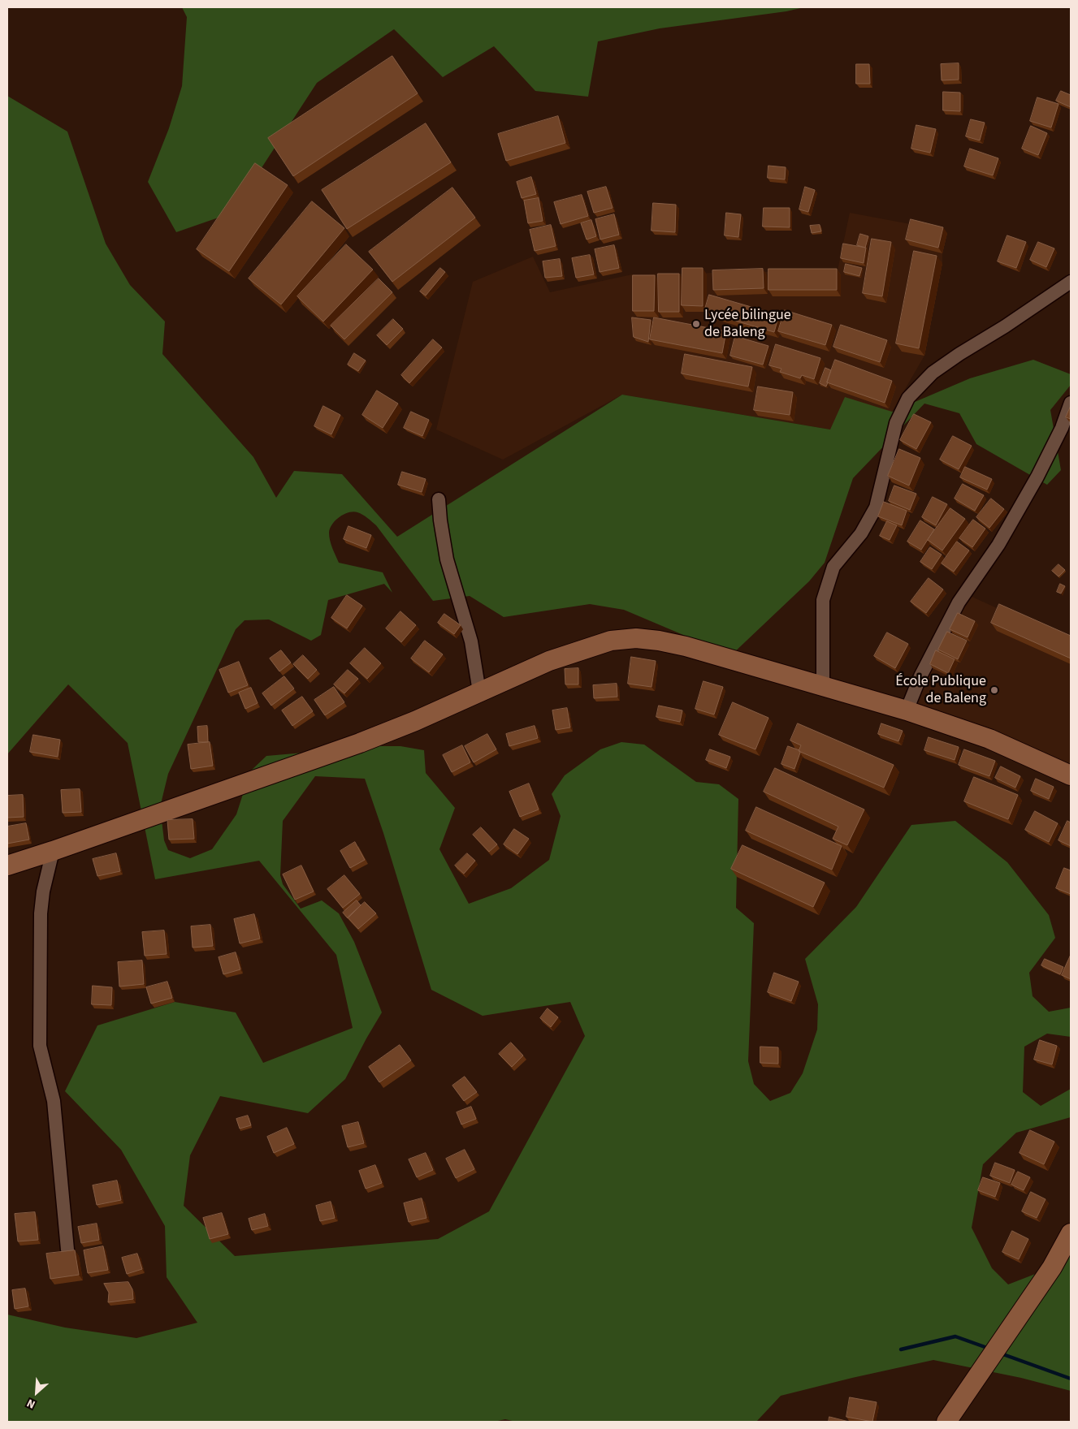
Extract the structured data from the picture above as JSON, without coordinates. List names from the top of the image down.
{
  "places": ["Lycée bilingue de Baleng", "École Publique de Baleng"],
  "north": "bottom left"
}
